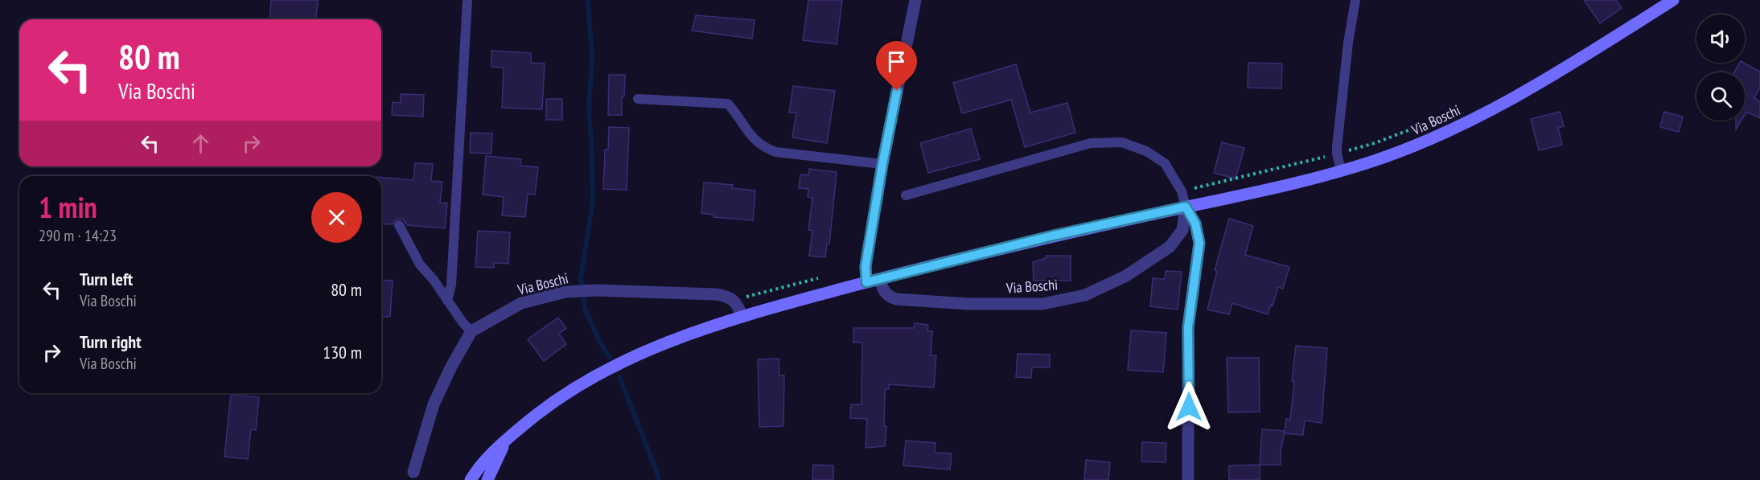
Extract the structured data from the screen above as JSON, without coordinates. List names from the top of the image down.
{
  "streets": {
    "main road": ["Via Boschi"]
  },
  "page": {
    "turn": ["80 m", "Via Boschi"],
    "heading": ["1 min", "290 m · 14:23"],
    "list": [
      {
        "name": "Turn left",
        "note": "Via Boschi",
        "value": "80 m"
      },
      {
        "name": "Turn right",
        "note": "Via Boschi",
        "value": "130 m"
      }
    ]
  }
}
